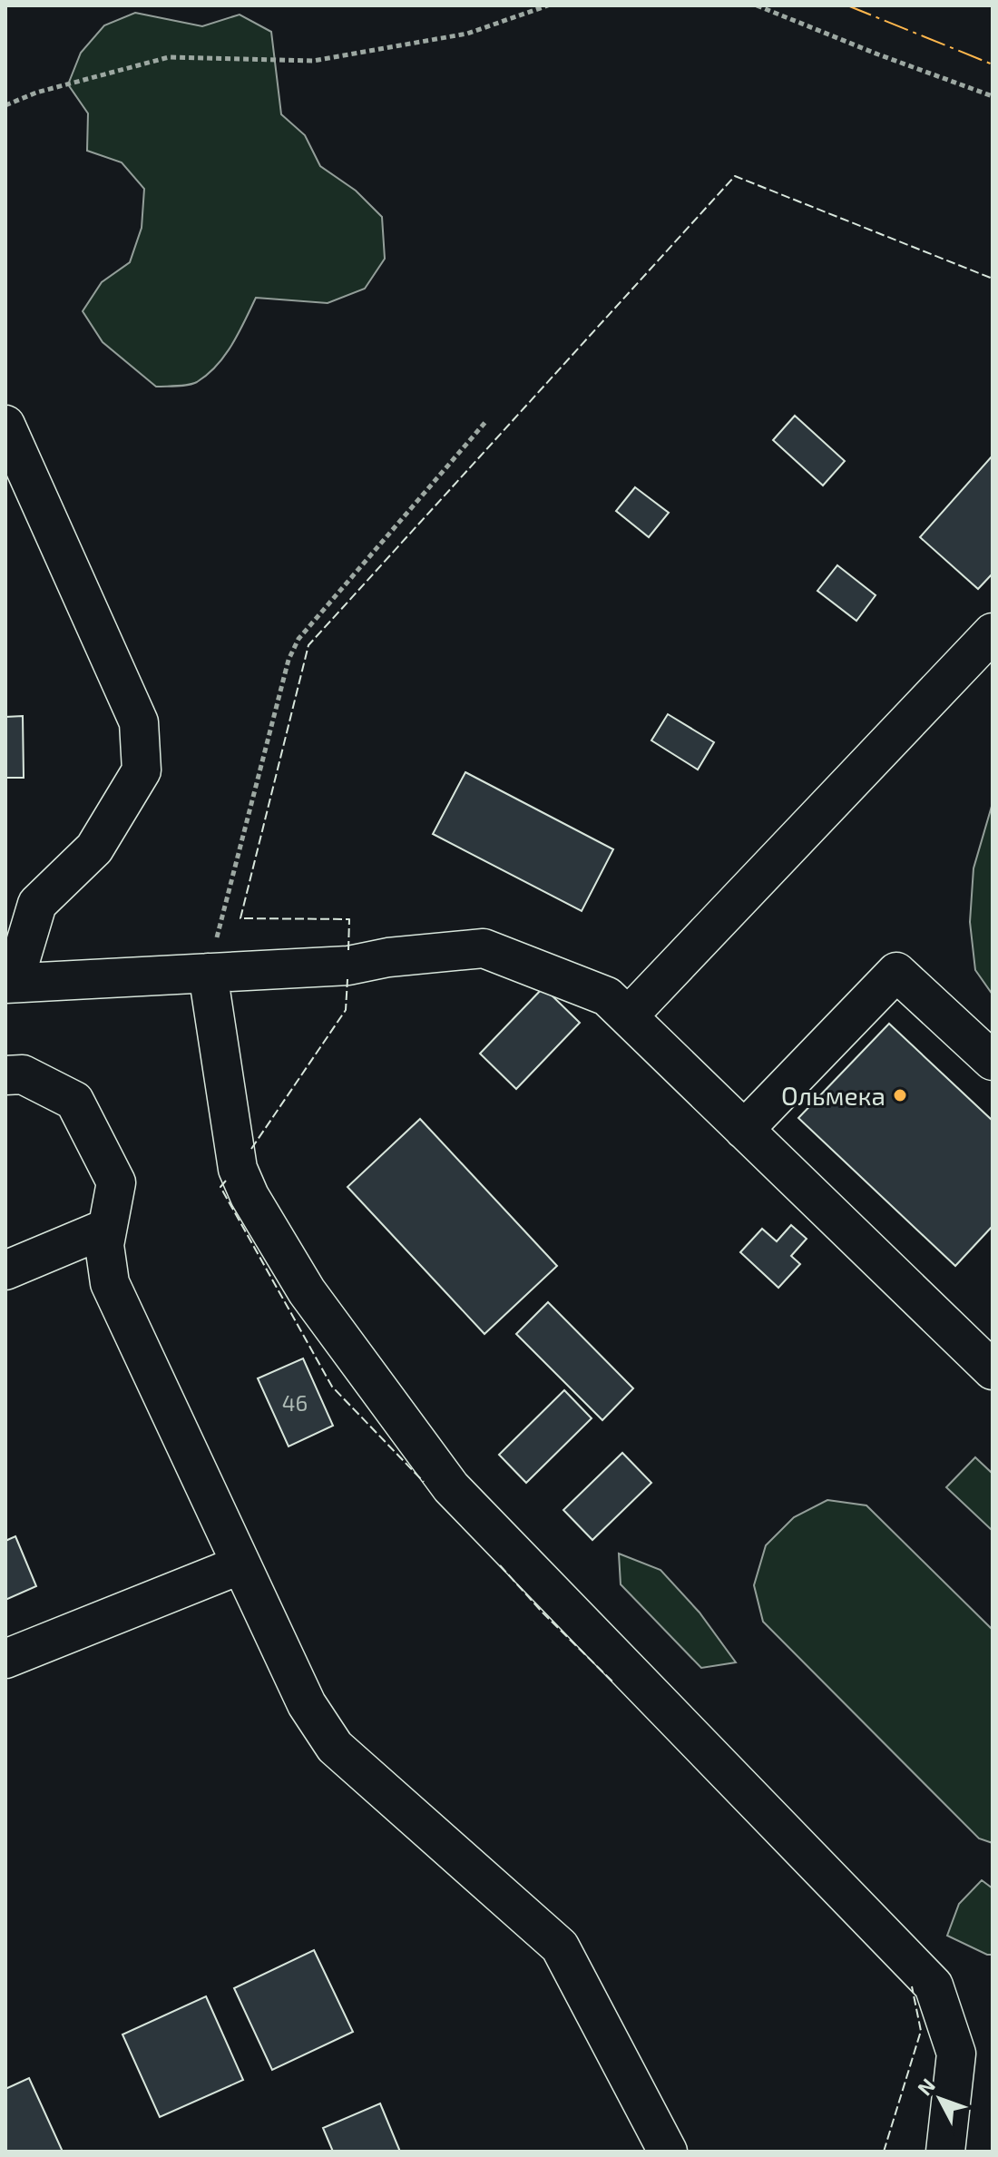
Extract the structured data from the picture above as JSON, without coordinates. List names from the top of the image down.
{
  "places": ["Ольмека"],
  "house_numbers": ["46"],
  "north": "top left"
}
